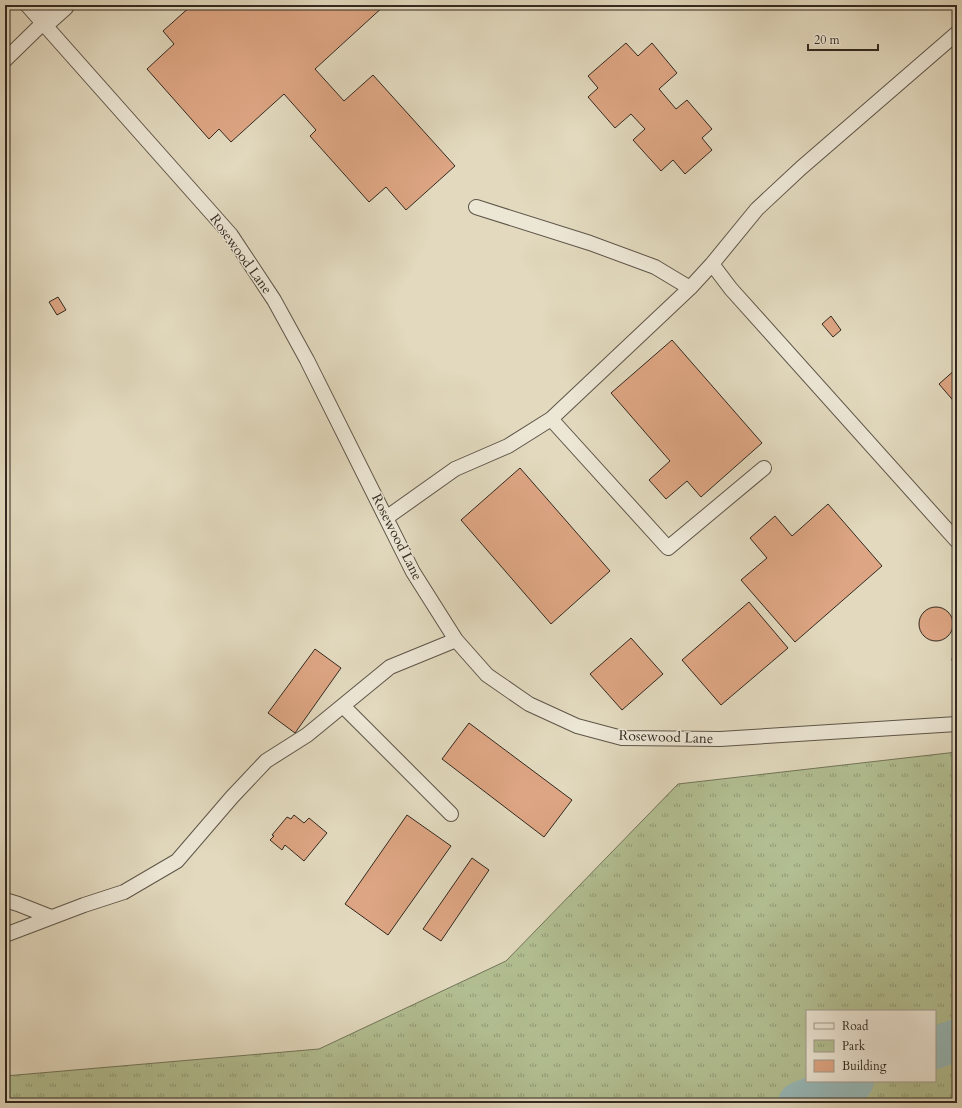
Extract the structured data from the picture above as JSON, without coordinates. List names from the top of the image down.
{
  "streets": {
    "lane": ["Rosewood Lane"]
  },
  "legend": ["Road", "Park", "Building"],
  "scale_bar": "20 m"
}
